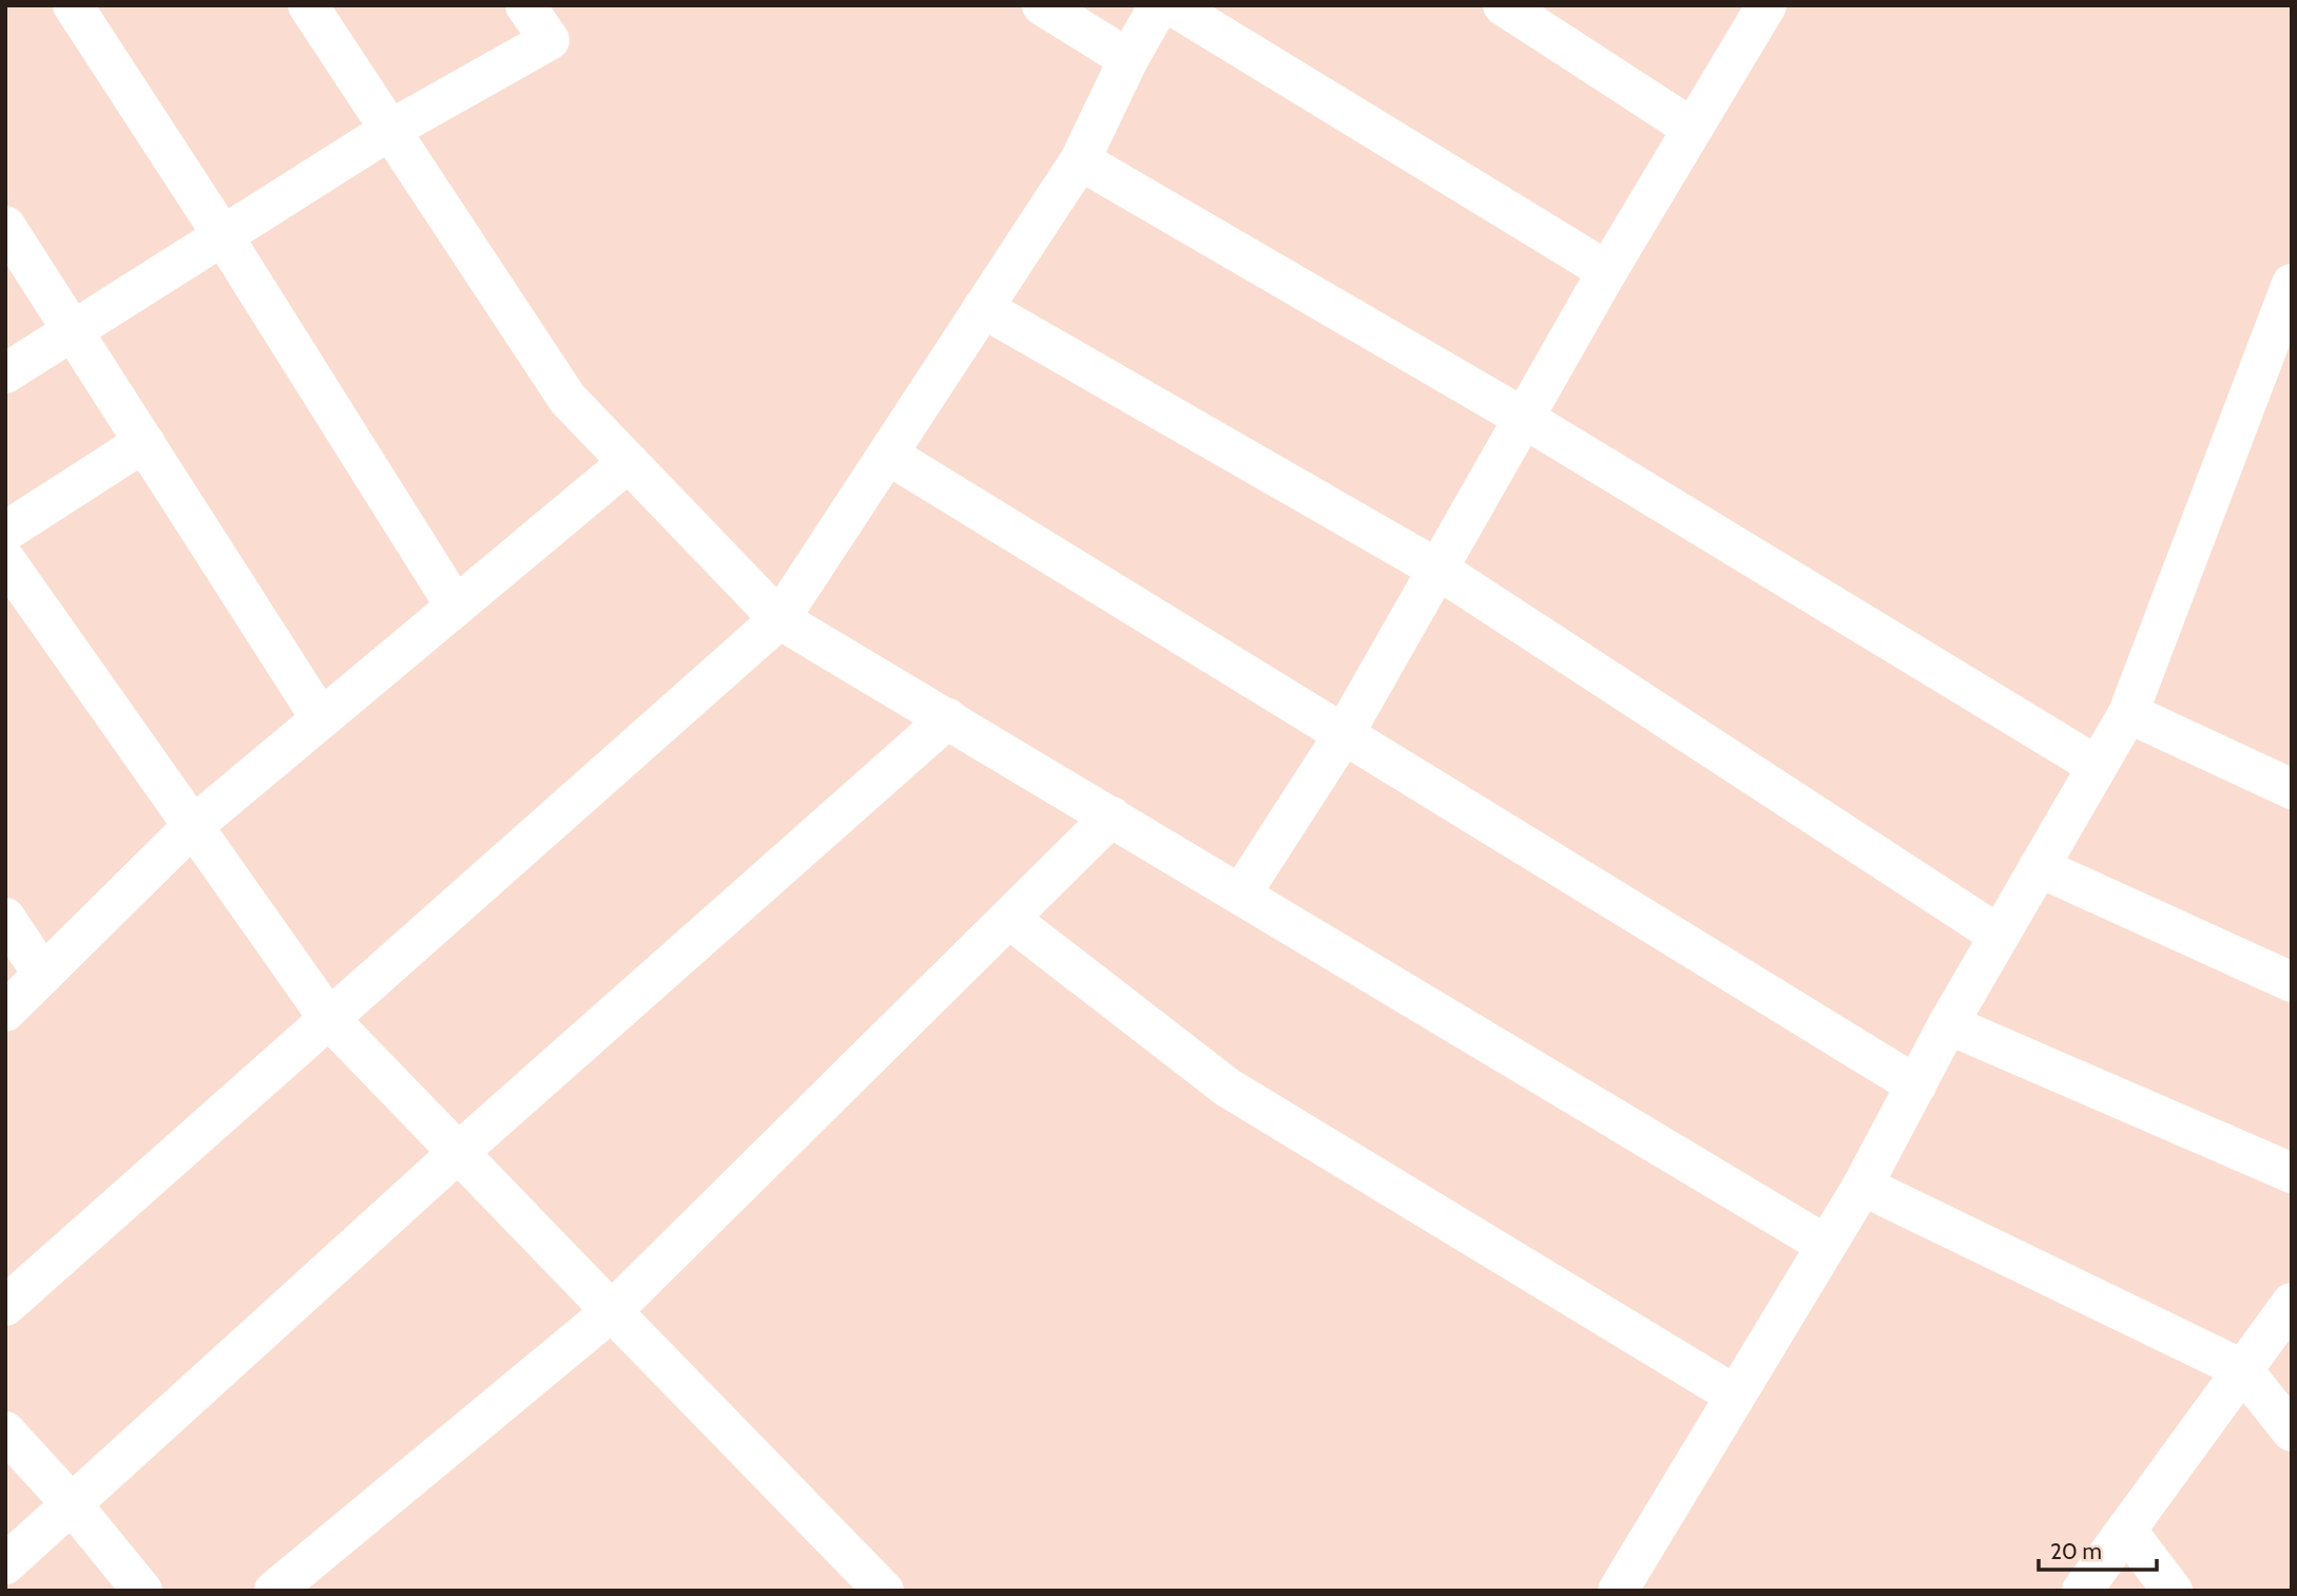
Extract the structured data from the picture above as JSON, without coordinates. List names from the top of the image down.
{
  "scale_bar": "20 m"
}
